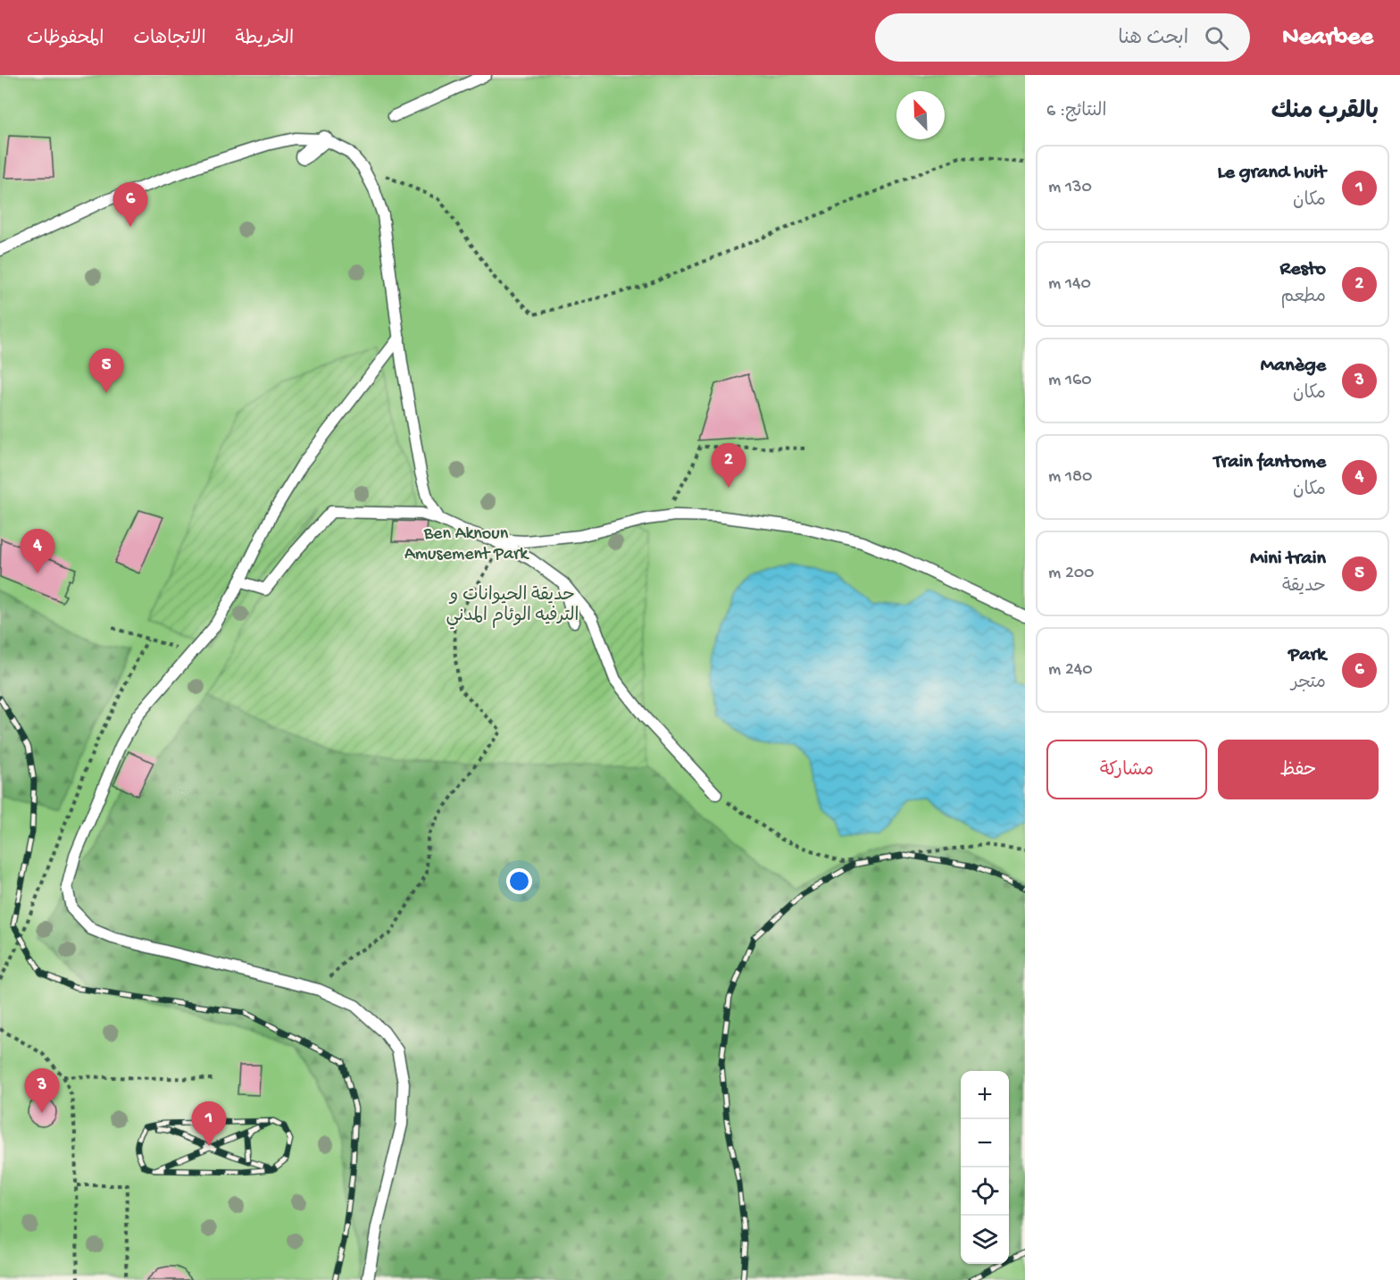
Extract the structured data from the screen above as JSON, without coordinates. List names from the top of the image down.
{
  "parks": ["Ben Aknoun Amusement Park", "حديقة الحيوانات و الترفيه الوئام المدني"],
  "north": "top left",
  "page": {
    "header": "Nearbee",
    "search": "ابحث هنا",
    "nav": ["الخريطة", "الاتجاهات", "المحفوظات"],
    "heading": ["بالقرب منك", "النتائج: 6"],
    "list": [
      {
        "mark": "1",
        "name": "Le grand huit",
        "note": "مكان",
        "value": "130 m"
      },
      {
        "mark": "2",
        "name": "Resto",
        "note": "مطعم",
        "value": "140 m"
      },
      {
        "mark": "3",
        "name": "Manège",
        "note": "مكان",
        "value": "160 m"
      },
      {
        "mark": "4",
        "name": "Train fantome",
        "note": "مكان",
        "value": "180 m"
      },
      {
        "mark": "5",
        "name": "Mini train",
        "note": "حديقة",
        "value": "200 m"
      },
      {
        "mark": "6",
        "name": "Park",
        "note": "متجر",
        "value": "240 m"
      }
    ],
    "pins": [
      "6",
      "5",
      "2",
      "4",
      "3",
      "1"
    ],
    "buttons": ["حفظ", "مشاركة"],
    "map_buttons": ["+", "−"]
  }
}
